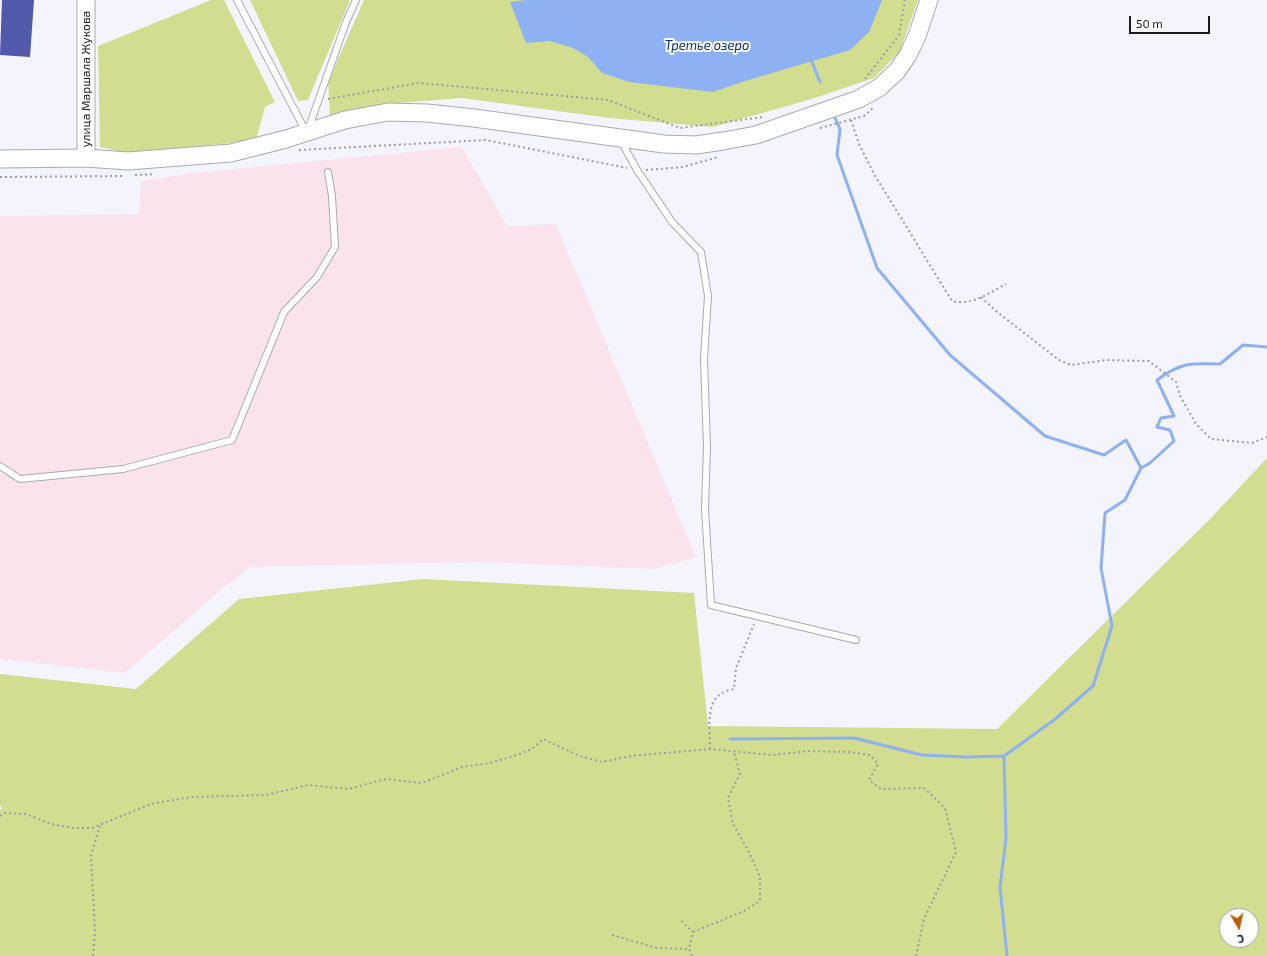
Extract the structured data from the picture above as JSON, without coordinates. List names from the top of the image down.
{
  "streets": {
    "street": ["улица Маршала Жукова"]
  },
  "water": ["Третье озеро"],
  "scale_bar": "50 m",
  "north": "bottom"
}
